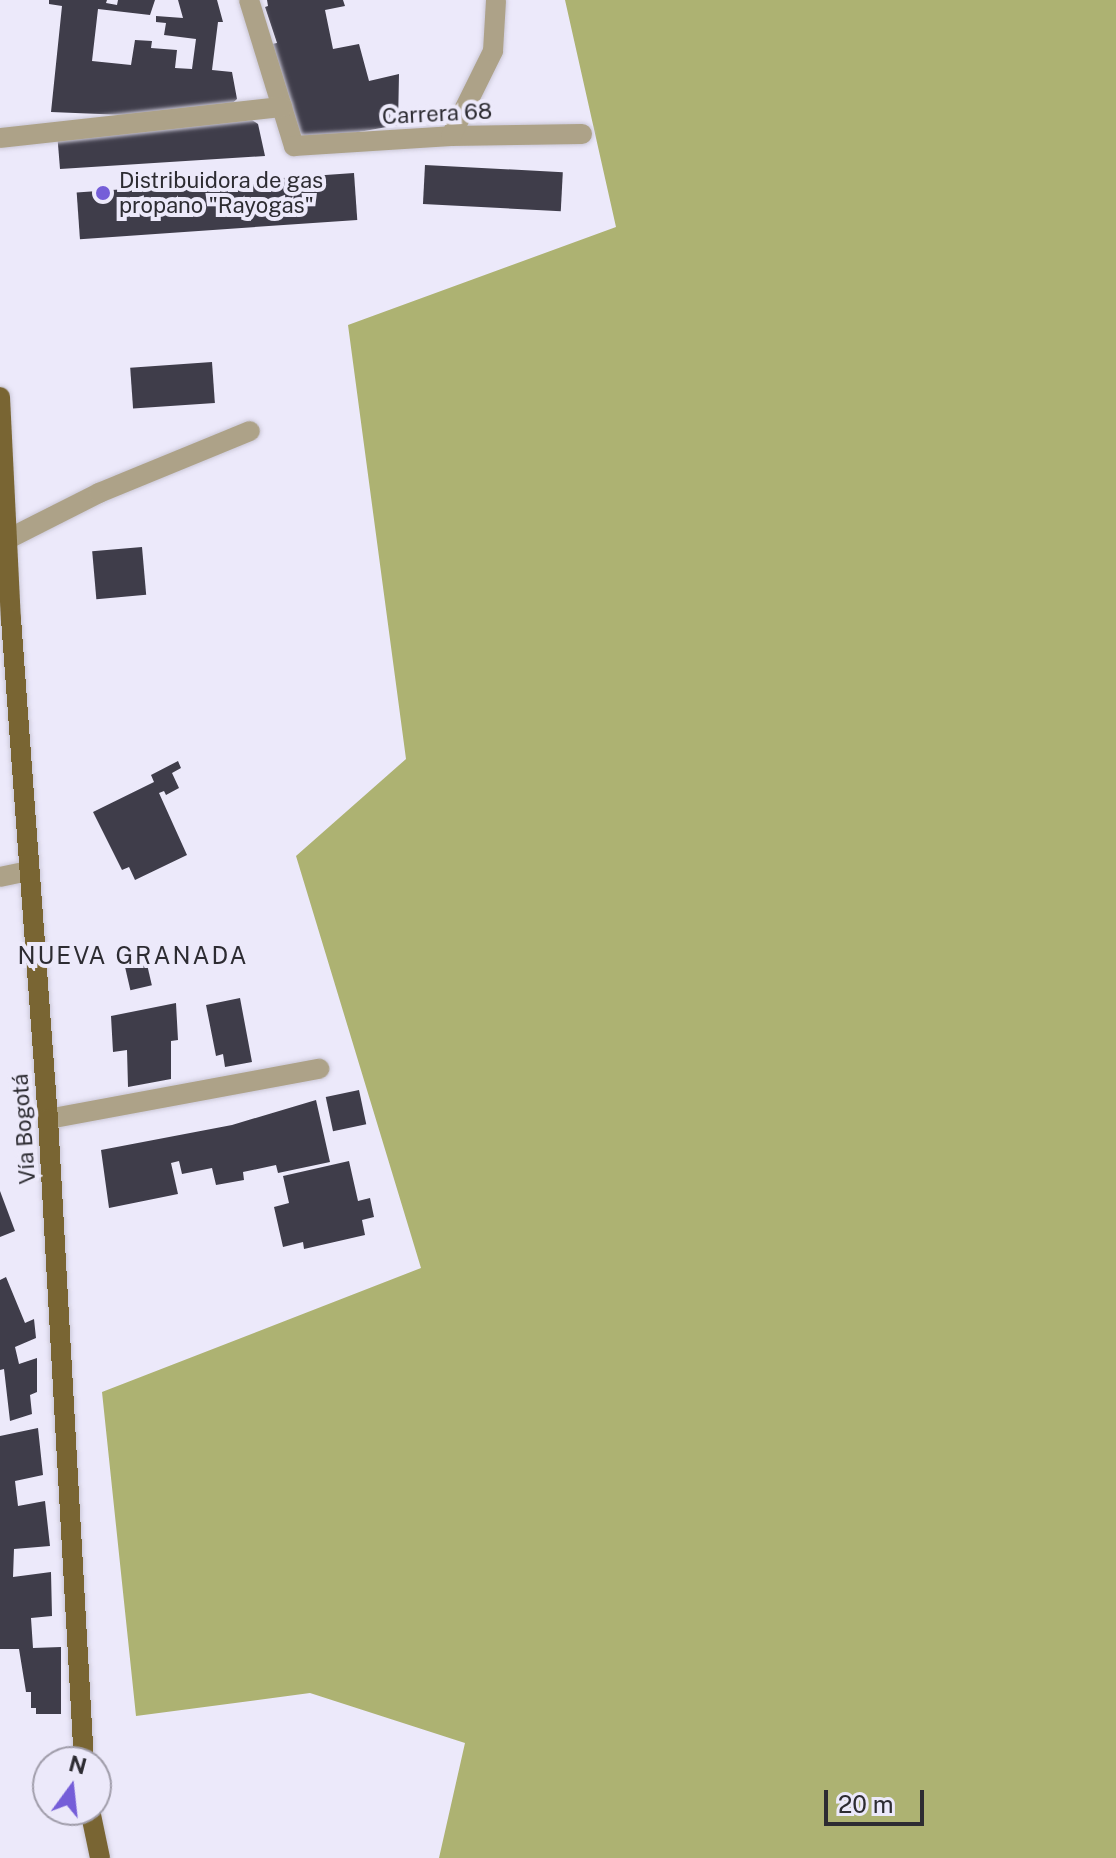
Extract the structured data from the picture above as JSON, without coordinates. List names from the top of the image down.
{
  "streets": {
    "main road": ["Vía Bogotá"],
    "street": ["Carrera 68"]
  },
  "districts": ["NUEVA GRANADA"],
  "places": ["Distribuidora de gas propano \"Rayogas\""],
  "scale_bar": "20 m",
  "north": "top"
}
